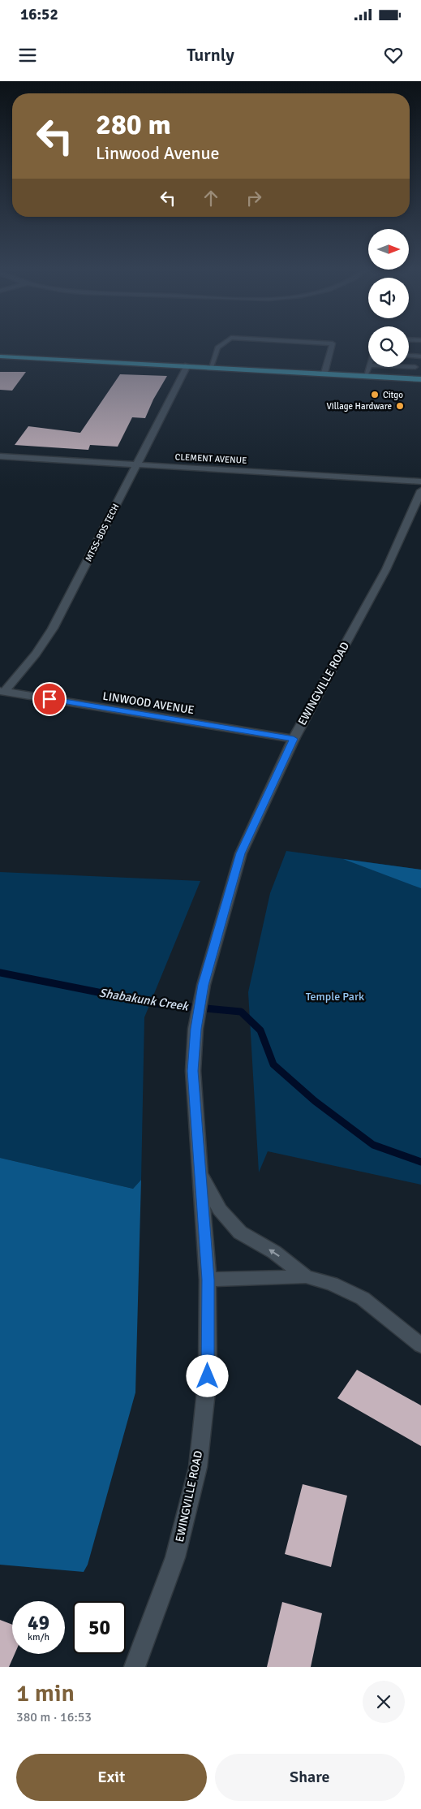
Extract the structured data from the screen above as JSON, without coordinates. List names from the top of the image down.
{
  "streets": {
    "street": [
      "CLEMENT AVENUE",
      "MTSS-BDS TECH",
      "EWINGVILLE ROAD",
      "LINWOOD AVENUE"
    ]
  },
  "crossings": [
    ["CLEMENT AVENUE", "MTSS-BDS TECH"],
    ["MTSS-BDS TECH", "LINWOOD AVENUE"],
    ["EWINGVILLE ROAD", "LINWOOD AVENUE"]
  ],
  "water": ["Shabakunk Creek"],
  "parks": ["Temple Park"],
  "places": ["Citgo", "Village Hardware"],
  "north": "right",
  "page": {
    "status": "16:52",
    "header": "Turnly",
    "turn": ["280 m", "Linwood Avenue"],
    "speed": "49 km/h",
    "limit": "50",
    "heading": ["1 min", "380 m · 16:53"],
    "buttons": ["Exit", "Share"]
  }
}
